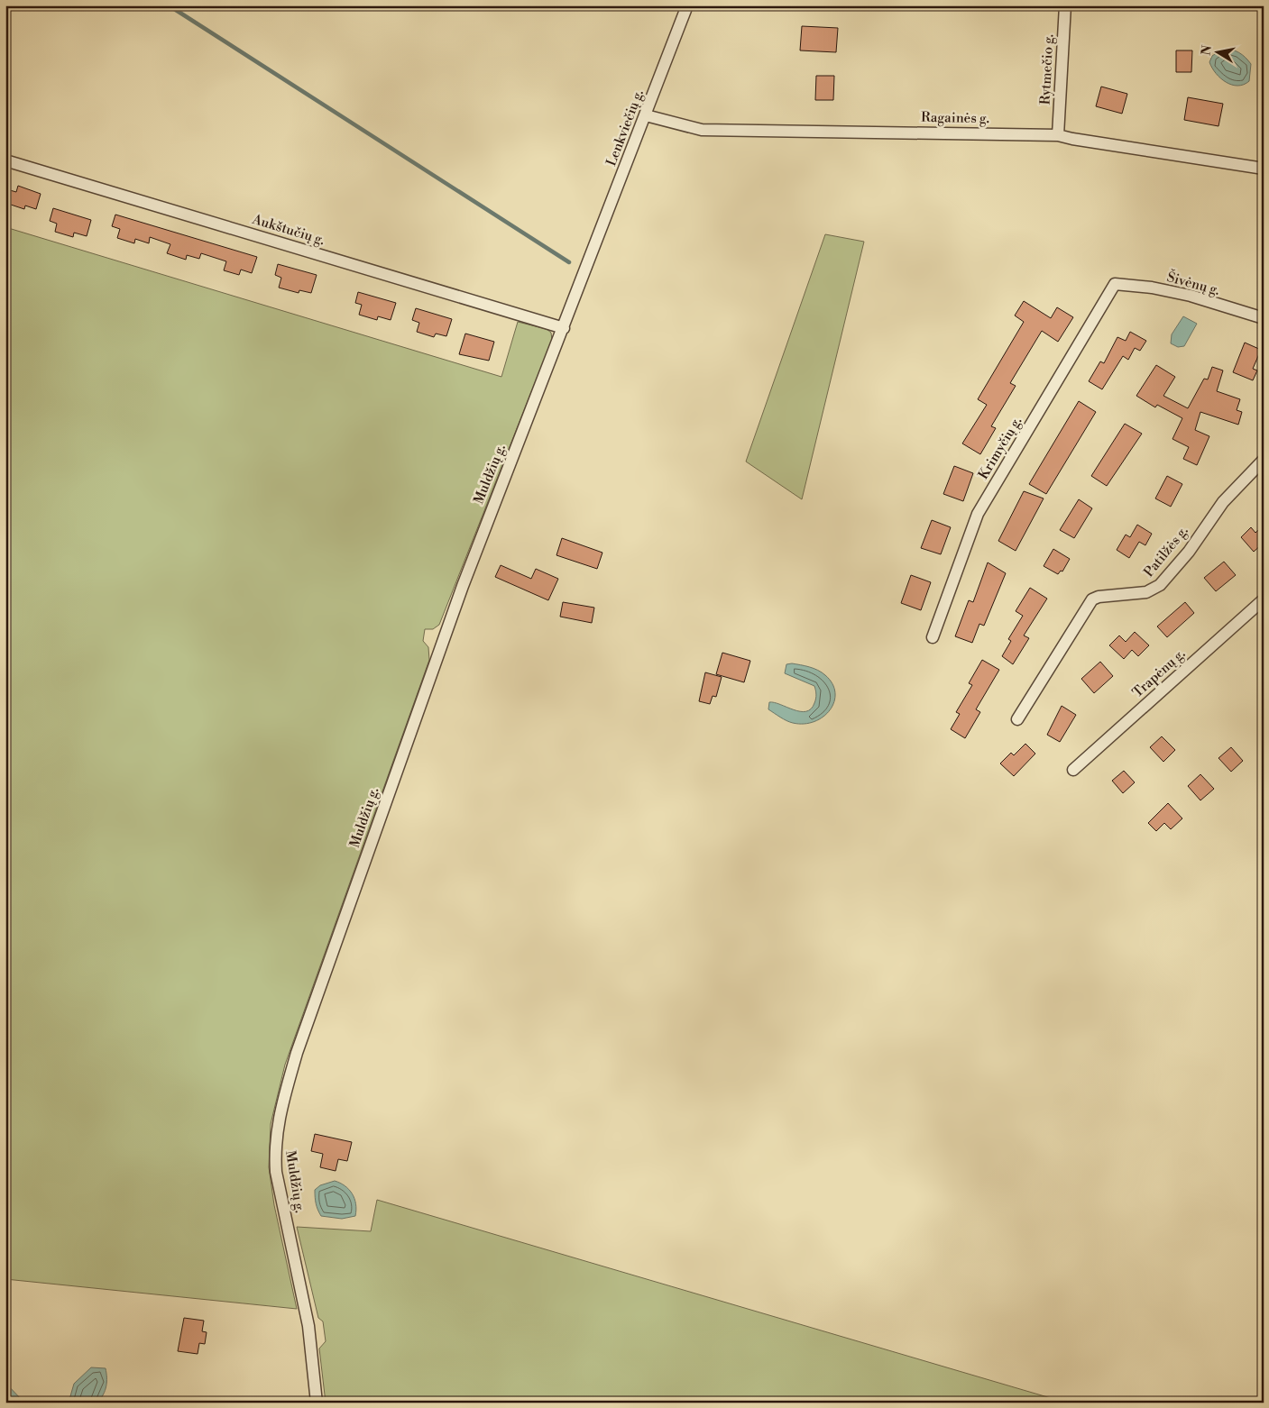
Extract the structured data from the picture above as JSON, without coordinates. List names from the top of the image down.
{
  "streets": {
    "street": [
      "Rytmečio g.",
      "Ragainės g.",
      "Lenkviečių g.",
      "Aukštučių g.",
      "Šivėnų g.",
      "Krimyčių g.",
      "Muldžių g.",
      "Patilžės g.",
      "Trapėnų g."
    ]
  },
  "crossings": [
    ["Rytmečio g.", "Ragainės g."],
    ["Ragainės g.", "Lenkviečių g."],
    ["Lenkviečių g.", "Muldžių g."],
    ["Aukštučių g.", "Muldžių g."],
    ["Šivėnų g.", "Krimyčių g."]
  ],
  "north": "left"
}
